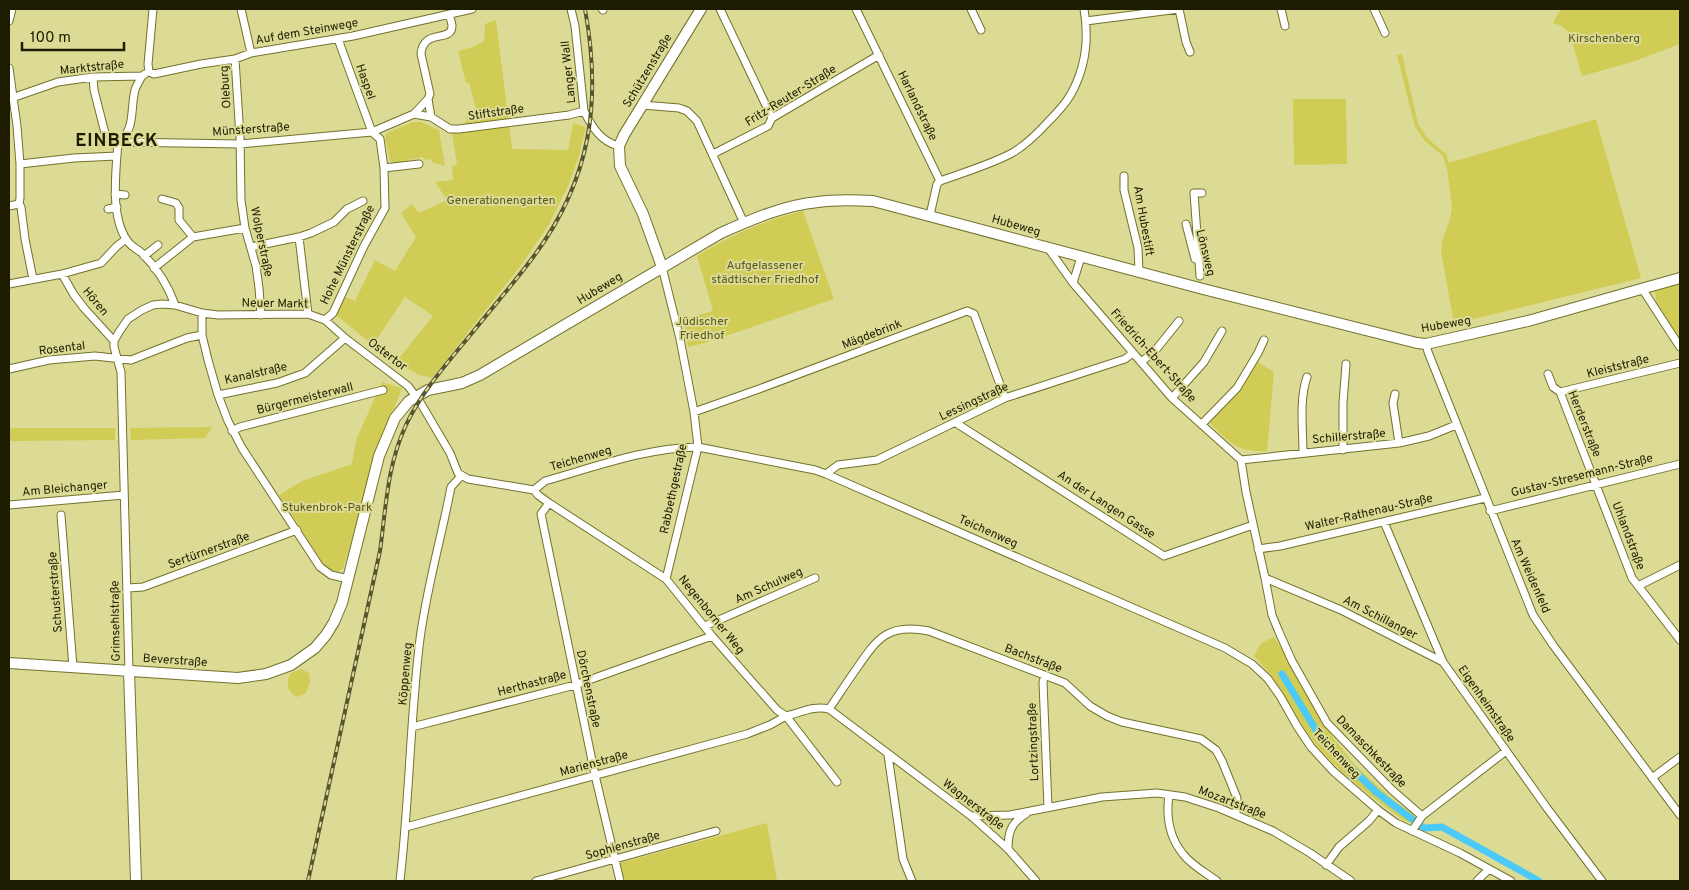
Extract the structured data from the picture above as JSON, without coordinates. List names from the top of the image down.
{
  "streets": {
    "street": [
      "Auf dem Steinwege",
      "Marktstraße",
      "Schützenstraße",
      "Langer Wall",
      "Haspel",
      "Oleburg",
      "Fritz-Reuter-Straße",
      "Harlandstraße",
      "Stiftstraße",
      "Münsterstraße",
      "Am Hubestift",
      "Hubeweg",
      "Wolperstraße",
      "Lönsweg",
      "Hohe Münsterstraße",
      "Hören",
      "Neuer Markt",
      "Mägdebrink",
      "Rosental",
      "Ostertor",
      "Friedrich-Ebert-Straße",
      "Kleiststraße",
      "Kanalstraße",
      "Bürgermeisterwall",
      "Lessingstraße",
      "Herderstraße",
      "Schillerstraße",
      "Teichenweg",
      "Gustav-Stresemann-Straße",
      "Am Bleichanger",
      "Rabbethgestraße",
      "An der Langen Gasse",
      "Walter-Rathenau-Straße",
      "Uhlandstraße",
      "Sertürnerstraße",
      "Am Weidenfeld",
      "Am Schulweg",
      "Schusterstraße",
      "Negenborner Weg",
      "Am Schillanger",
      "Grimsehlstraße",
      "Bachstraße",
      "Beverstraße",
      "Köppenweg",
      "Herthastraße",
      "Dörchenstraße",
      "Eigenheimstraße",
      "Lortzingstraße",
      "Damaschkestraße",
      "Marienstraße",
      "Mozartstraße",
      "Wagnerstraße",
      "Sophienstraße"
    ]
  },
  "crossings": [
    ["Auf dem Steinwege", "Marktstraße"],
    ["Auf dem Steinwege", "Haspel"],
    ["Auf dem Steinwege", "Oleburg"],
    ["Schützenstraße", "Langer Wall"],
    ["Schützenstraße", "Rabbethgestraße"],
    ["Langer Wall", "Stiftstraße"],
    ["Langer Wall", "Rabbethgestraße"],
    ["Haspel", "Münsterstraße"],
    ["Haspel", "Hohe Münsterstraße"],
    ["Oleburg", "Münsterstraße"],
    ["Oleburg", "Wolperstraße"],
    ["Fritz-Reuter-Straße", "Harlandstraße"],
    ["Stiftstraße", "Münsterstraße"],
    ["Münsterstraße", "Wolperstraße"],
    ["Am Hubestift", "Hubeweg"],
    ["Hubeweg", "Lönsweg"],
    ["Hubeweg", "Ostertor"],
    ["Hubeweg", "Friedrich-Ebert-Straße"],
    ["Hubeweg", "Rabbethgestraße"],
    ["Hubeweg", "Am Weidenfeld"],
    ["Hubeweg", "Beverstraße"],
    ["Wolperstraße", "Neuer Markt"],
    ["Hohe Münsterstraße", "Neuer Markt"],
    ["Hören", "Neuer Markt"],
    ["Hören", "Grimsehlstraße"],
    ["Neuer Markt", "Ostertor"],
    ["Neuer Markt", "Kanalstraße"],
    ["Neuer Markt", "Grimsehlstraße"],
    ["Mägdebrink", "Lessingstraße"],
    ["Mägdebrink", "Rabbethgestraße"],
    ["Rosental", "Grimsehlstraße"],
    ["Ostertor", "Kanalstraße"],
    ["Ostertor", "Beverstraße"],
    ["Friedrich-Ebert-Straße", "Lessingstraße"],
    ["Friedrich-Ebert-Straße", "Schillerstraße"],
    ["Kleiststraße", "Herderstraße"],
    ["Lessingstraße", "Teichenweg"],
    ["Lessingstraße", "An der Langen Gasse"],
    ["Herderstraße", "Gustav-Stresemann-Straße"],
    ["Herderstraße", "Uhlandstraße"],
    ["Schillerstraße", "Am Weidenfeld"],
    ["Teichenweg", "Rabbethgestraße"],
    ["Teichenweg", "Negenborner Weg"],
    ["Gustav-Stresemann-Straße", "Uhlandstraße"],
    ["Gustav-Stresemann-Straße", "Am Weidenfeld"],
    ["Am Bleichanger", "Grimsehlstraße"],
    ["Rabbethgestraße", "Negenborner Weg"],
    ["Walter-Rathenau-Straße", "Am Weidenfeld"],
    ["Walter-Rathenau-Straße", "Eigenheimstraße"],
    ["Walter-Rathenau-Straße", "Damaschkestraße"],
    ["Sertürnerstraße", "Grimsehlstraße"],
    ["Am Schulweg", "Negenborner Weg"],
    ["Schusterstraße", "Beverstraße"],
    ["Negenborner Weg", "Herthastraße"],
    ["Negenborner Weg", "Dörchenstraße"],
    ["Negenborner Weg", "Marienstraße"],
    ["Am Schillanger", "Eigenheimstraße"],
    ["Am Schillanger", "Damaschkestraße"],
    ["Grimsehlstraße", "Beverstraße"],
    ["Bachstraße", "Lortzingstraße"],
    ["Bachstraße", "Mozartstraße"],
    ["Köppenweg", "Herthastraße"],
    ["Köppenweg", "Marienstraße"],
    ["Herthastraße", "Dörchenstraße"],
    ["Dörchenstraße", "Marienstraße"],
    ["Dörchenstraße", "Sophienstraße"],
    ["Lortzingstraße", "Mozartstraße"],
    ["Mozartstraße", "Wagnerstraße"]
  ],
  "districts": ["EINBECK"],
  "parks": [
    "Kirschenberg",
    "Generationengarten",
    "Aufgelassener städtischer Friedhof",
    "Jüdischer Friedhof",
    "Stukenbrok-Park"
  ],
  "scale_bar": "100 m"
}
